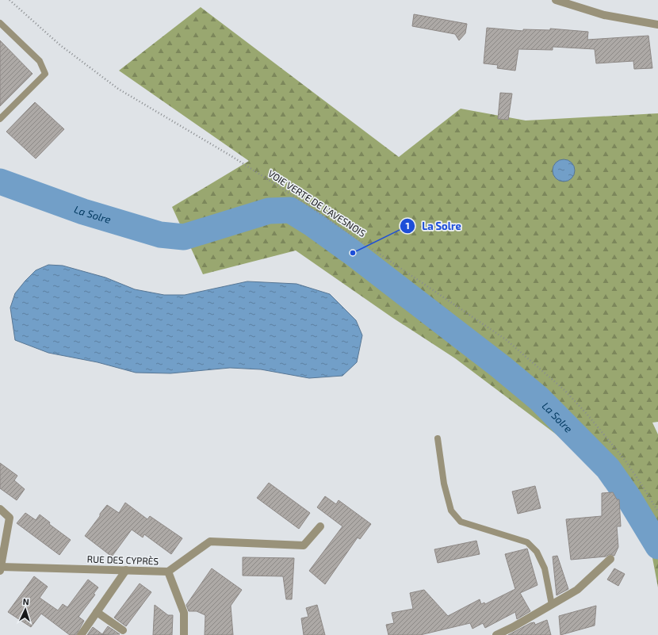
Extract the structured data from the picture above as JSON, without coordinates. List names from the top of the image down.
{
  "streets": {
    "street": ["RUE DES CYPRÈS"],
    "path": ["VOIE VERTE DE L'AVESNOIS"]
  },
  "water": ["La Solre"],
  "places": ["La Solre"],
  "north": "top"
}
